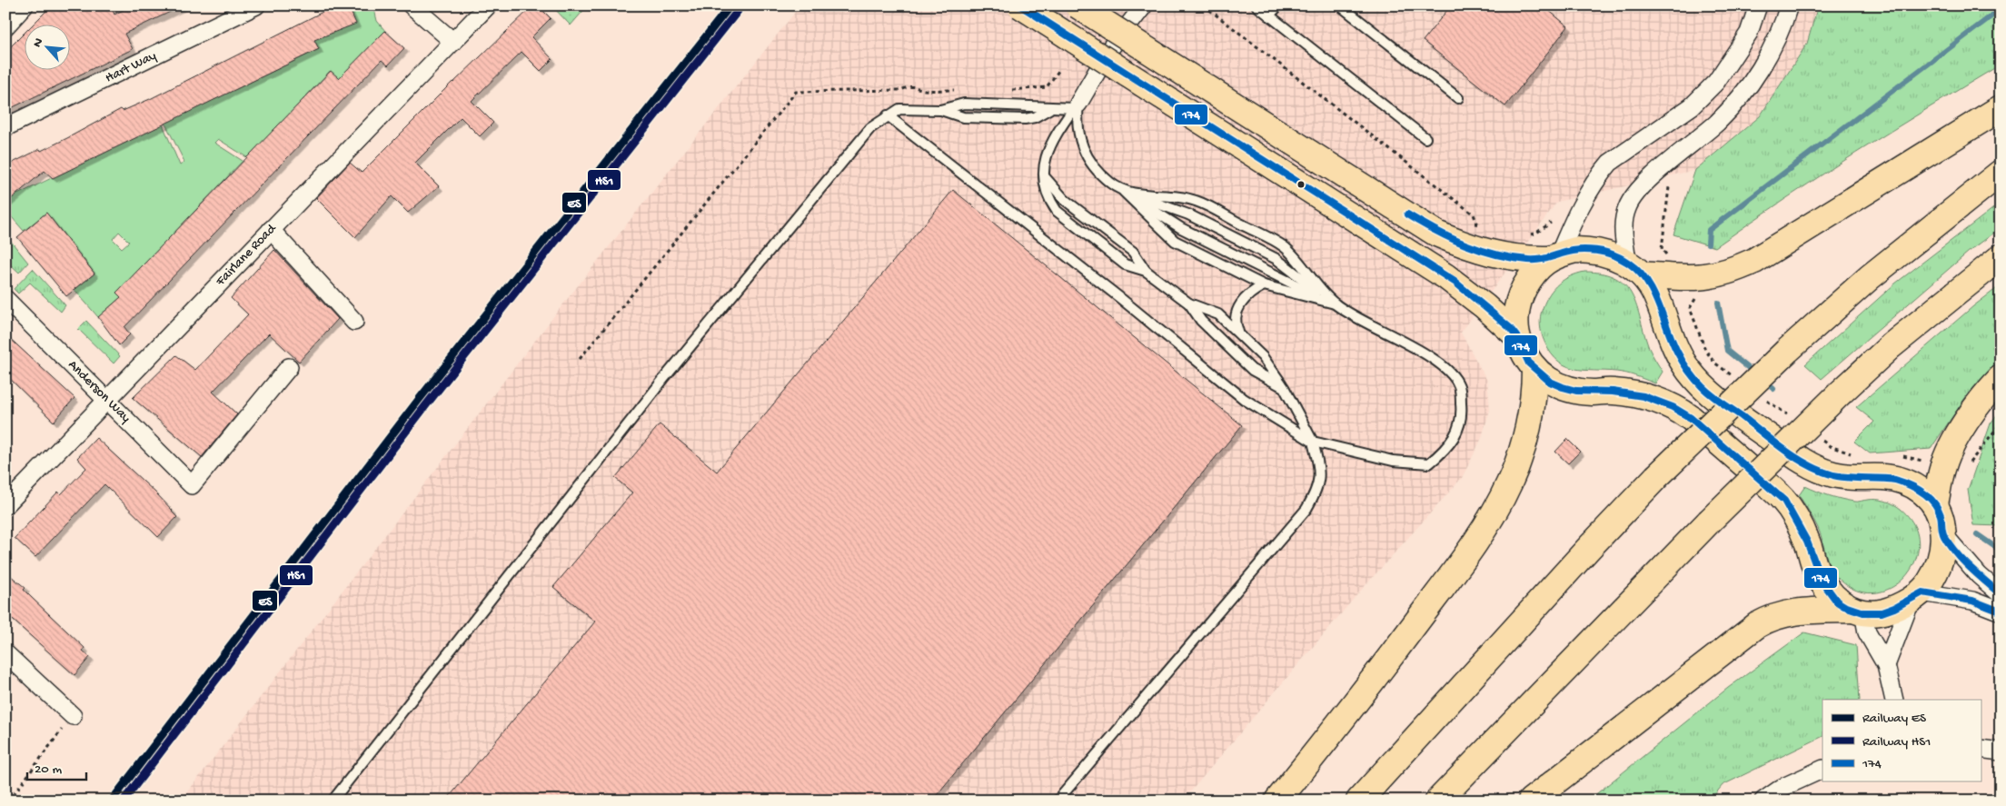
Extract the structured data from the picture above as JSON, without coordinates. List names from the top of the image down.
{
  "streets": {
    "street": ["Hart Way", "Fairlane Road", "Anderson Way"]
  },
  "crossings": [
    ["Fairlane Road", "Anderson Way"]
  ],
  "lines": ["rail line ES", "transit line 174", "rail line HS1"],
  "legend": ["Railway ES", "Railway HS1", "174"],
  "scale_bar": "20 m",
  "north": "top left"
}
